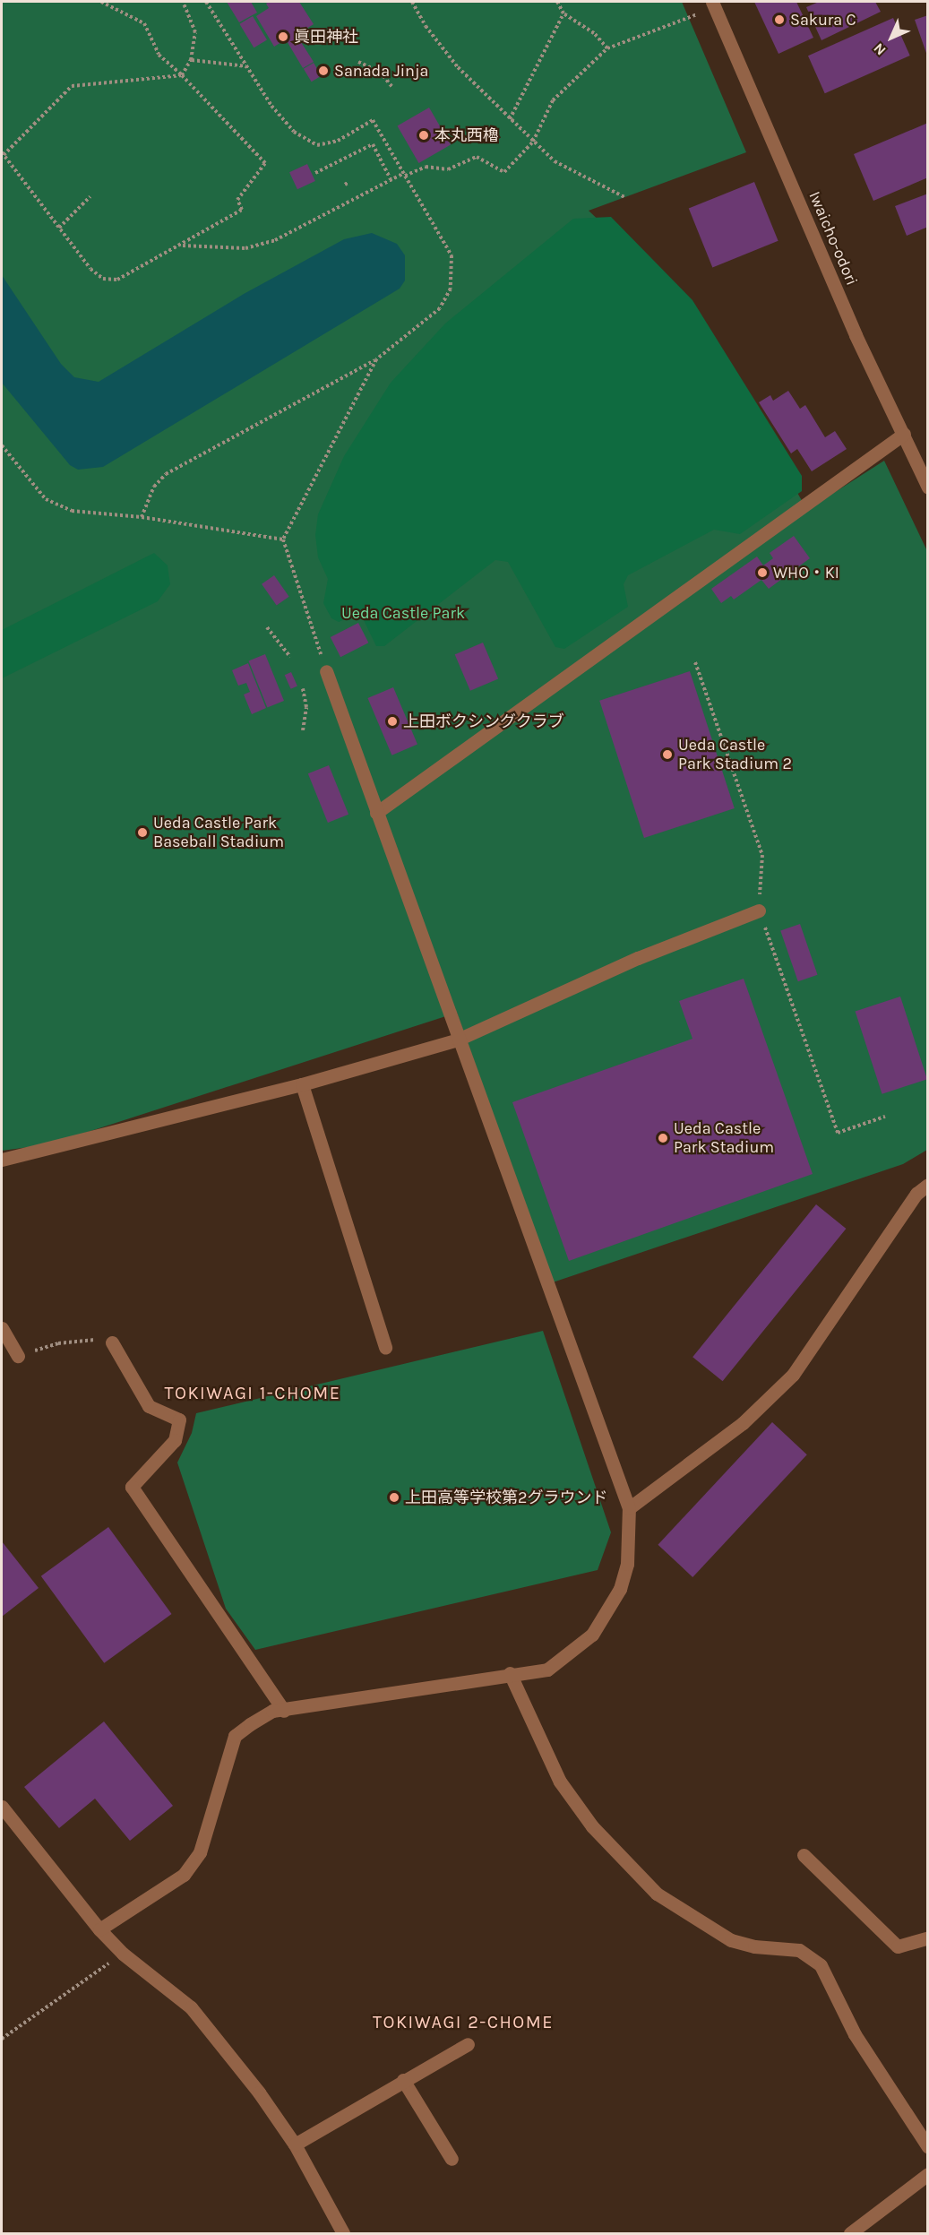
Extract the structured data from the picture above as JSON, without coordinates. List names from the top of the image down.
{
  "streets": {
    "street": ["Iwaicho-odori"]
  },
  "districts": ["TOKIWAGI 1-CHOME", "TOKIWAGI 2-CHOME"],
  "parks": ["Ueda Castle Park"],
  "places": [
    "Sakura C",
    "眞田神社",
    "Sanada Jinja",
    "本丸西櫓",
    "WHO・KI",
    "上田ボクシングクラブ",
    "Ueda Castle Park Stadium 2",
    "Ueda Castle Park Baseball Stadium",
    "Ueda Castle Park Stadium",
    "上田高等学校第2グラウンド"
  ],
  "north": "bottom left"
}
